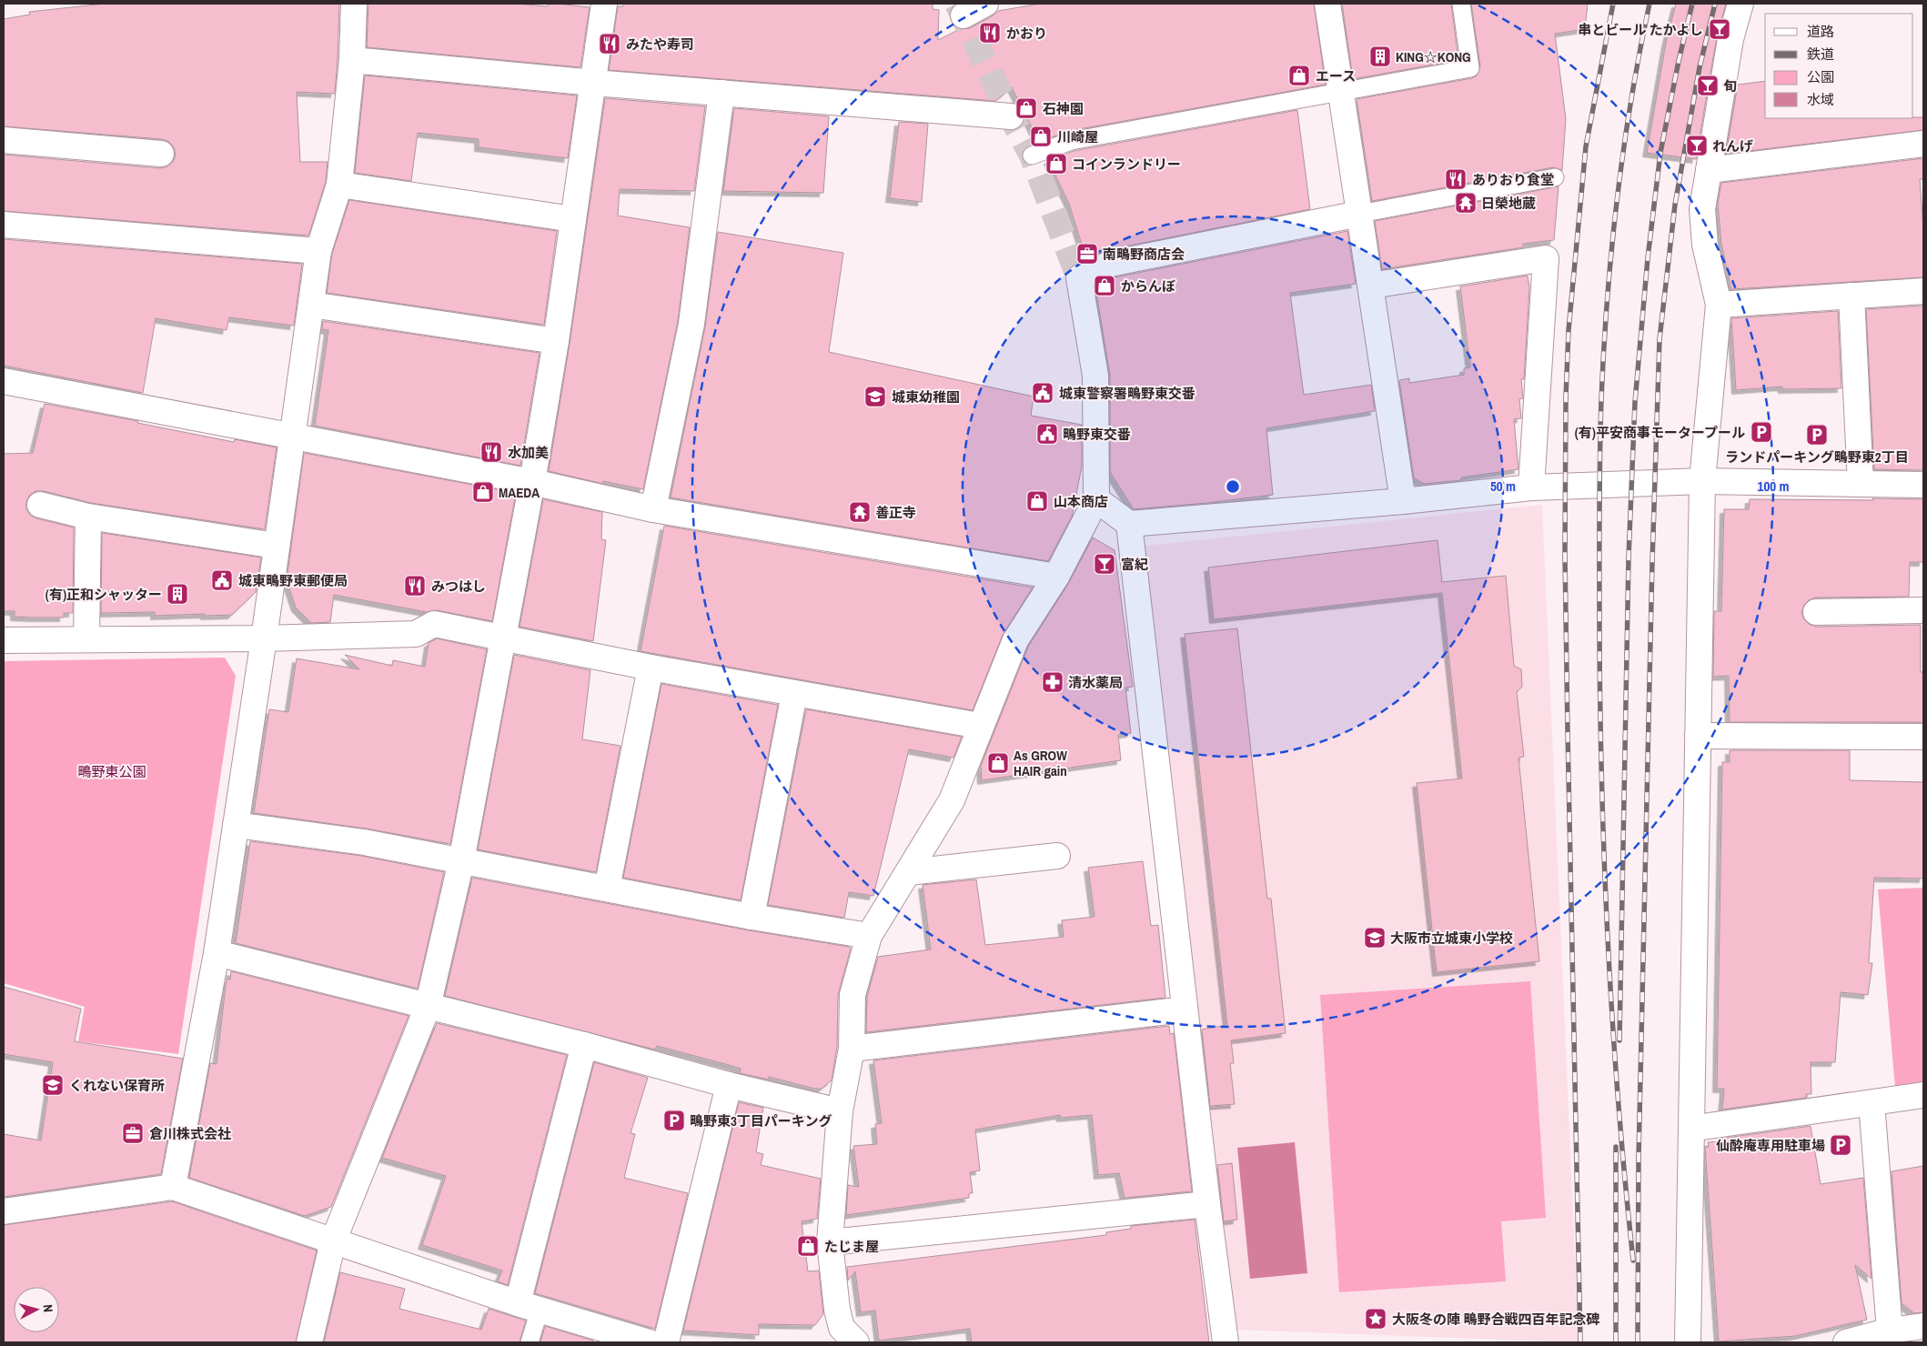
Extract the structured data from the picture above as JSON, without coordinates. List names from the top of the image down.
{
  "parks": ["鴫野東公園"],
  "places": {
    "bar": [
      "串とビール たかよし",
      "旬",
      "れんげ",
      "富紀"
    ],
    "restaurant": [
      "かおり",
      "みたや寿司",
      "ありおり食堂",
      "水加美",
      "みつはし"
    ],
    "building": ["KING☆KONG", "(有)正和シャッター"],
    "shop": [
      "エース",
      "石神園",
      "川崎屋",
      "コインランドリー",
      "からんぼ",
      "MAEDA",
      "山本商店",
      "As GROW HAIR gain",
      "たじま屋"
    ],
    "temple": ["日榮地蔵", "善正寺"],
    "office": ["南鴫野商店会", "倉川株式会社"],
    "public building": ["城東警察署鴫野東交番", "鴫野東交番", "城東鴫野東郵便局"],
    "school or university": ["城東幼稚園", "大阪市立城東小学校", "くれない保育所"],
    "parking": [
      "(有)平安商事モータープール",
      "ランドパーキング鴫野東2丁目",
      "鴫野東3丁目パーキング",
      "仙酔庵専用駐車場"
    ],
    "pharmacy": ["清水薬局"],
    "place": ["大阪冬の陣 鴫野合戦四百年記念碑"]
  },
  "legend": [
    "道路",
    "鉄道",
    "公園",
    "水域"
  ],
  "north": "right",
  "rings": ["50 m", "100 m"]
}
